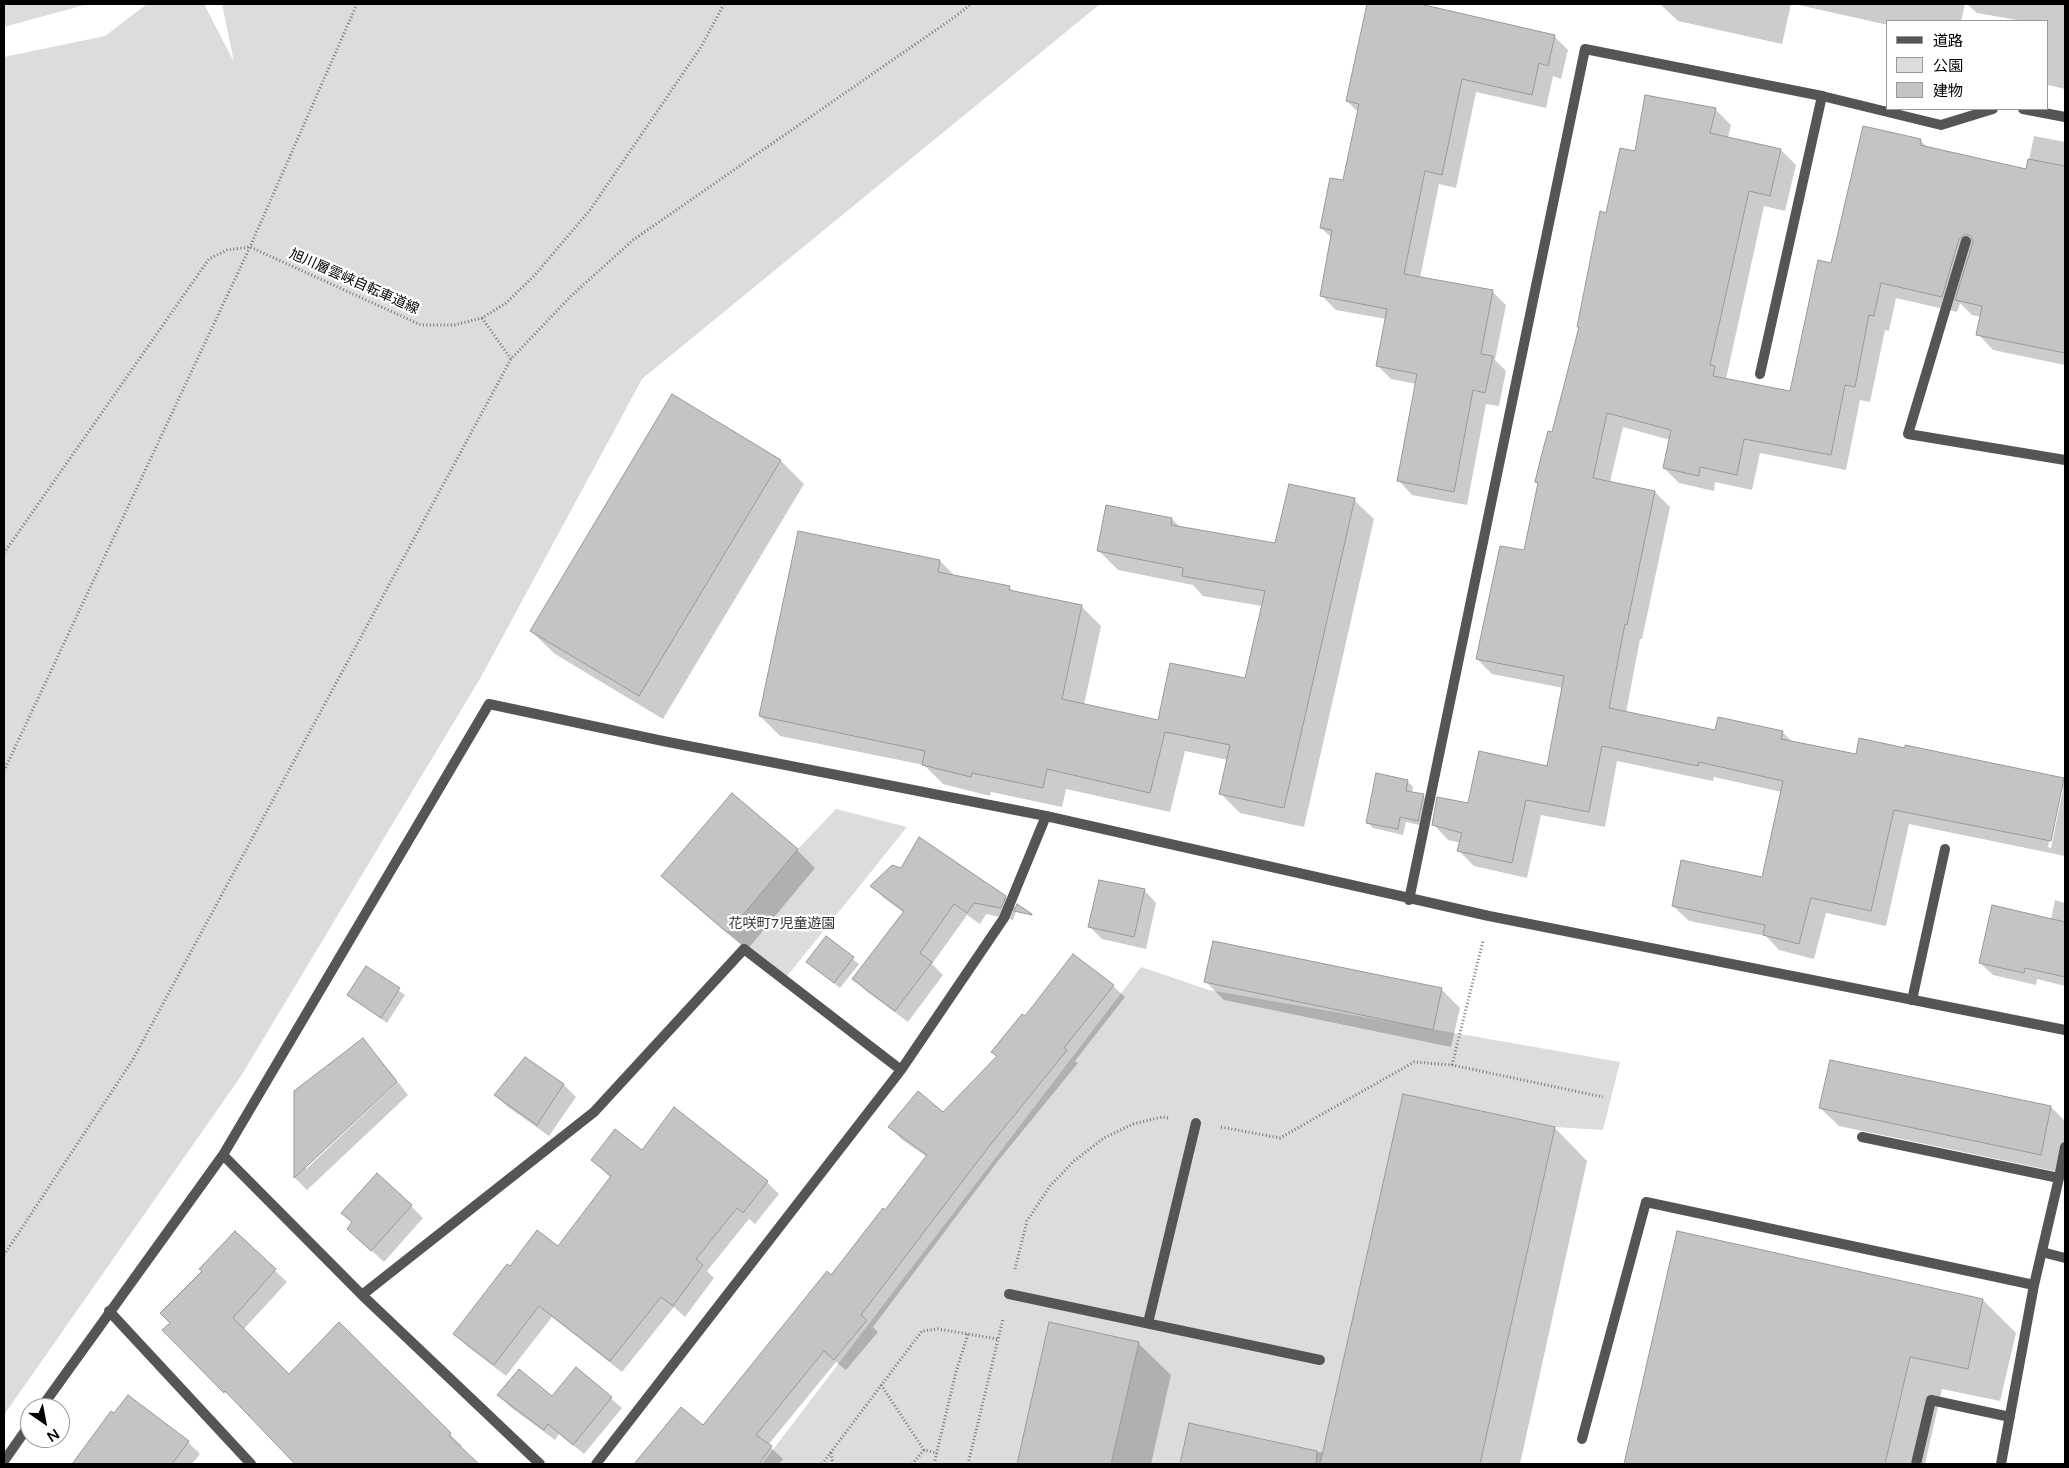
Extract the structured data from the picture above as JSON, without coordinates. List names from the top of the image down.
{
  "streets": {
    "path": ["旭川層雲峡自転車道線"]
  },
  "parks": ["花咲町7児童遊園"],
  "legend": ["道路", "公園", "建物"],
  "north": "bottom right"
}
